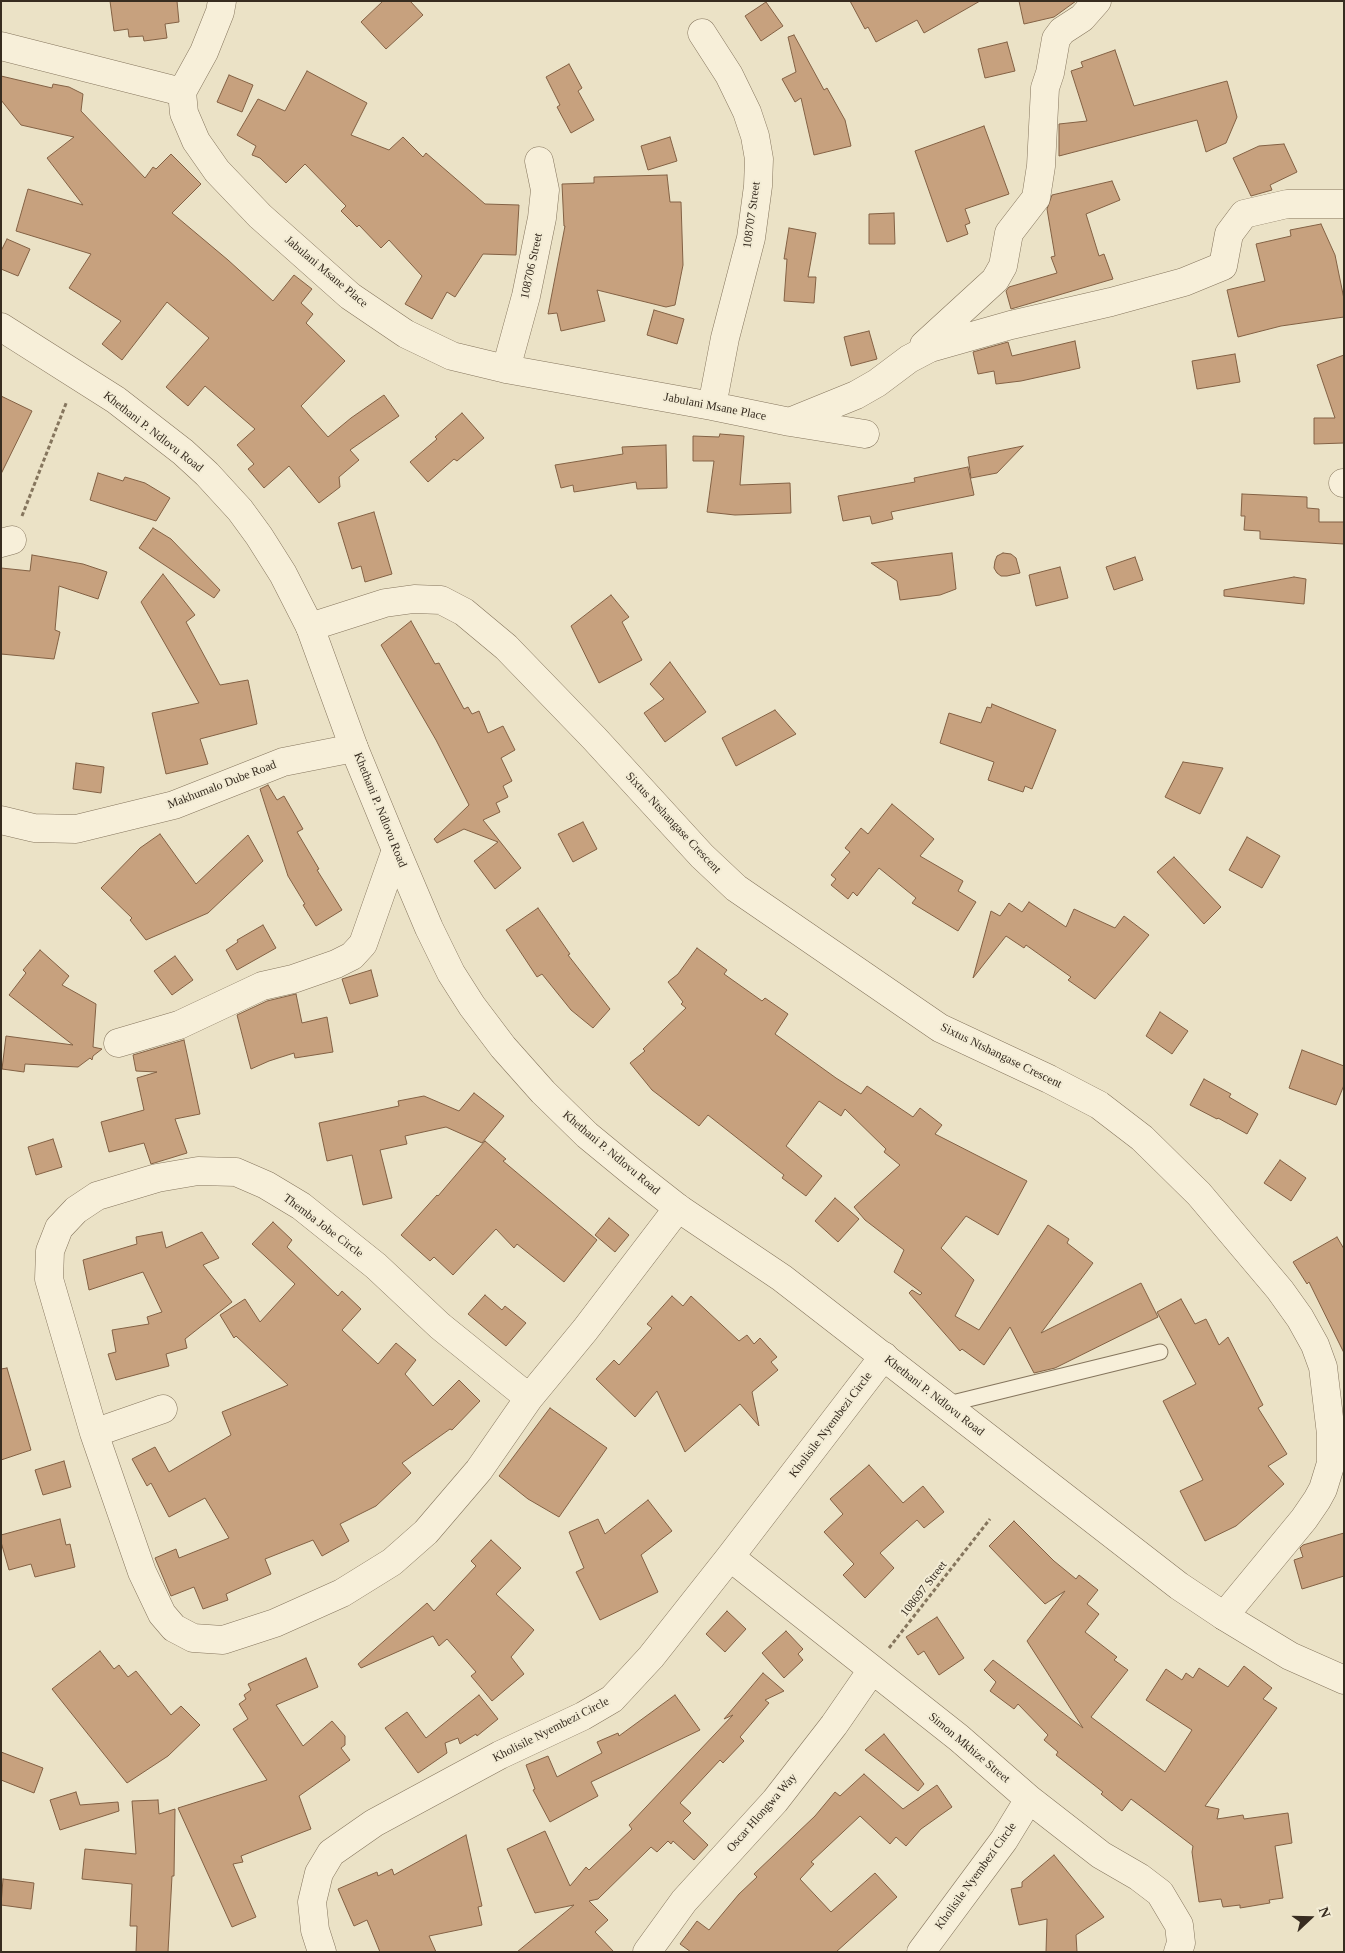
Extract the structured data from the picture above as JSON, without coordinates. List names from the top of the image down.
{
  "streets": {
    "street": [
      "108707 Street",
      "108706 Street",
      "Jabulani Msane Place",
      "Khethani P. Ndlovu Road",
      "Makhumalo Dube Road",
      "Sixtus Ntshangase Crescent",
      "Themba Jobe Circle",
      "Kholisile Nyembezi Circle",
      "Simon Mkhize Street",
      "Oscar Hlongwa Way"
    ],
    "path": ["108697 Street"]
  },
  "crossings": [
    ["108707 Street", "Jabulani Msane Place"],
    ["108706 Street", "Jabulani Msane Place"],
    ["Khethani P. Ndlovu Road", "Makhumalo Dube Road"],
    ["Khethani P. Ndlovu Road", "Sixtus Ntshangase Crescent"],
    ["Khethani P. Ndlovu Road", "Themba Jobe Circle"],
    ["Khethani P. Ndlovu Road", "Kholisile Nyembezi Circle"],
    ["Kholisile Nyembezi Circle", "Simon Mkhize Street"],
    ["108697 Street", "Simon Mkhize Street"],
    ["108697 Street", "Oscar Hlongwa Way"],
    ["Simon Mkhize Street", "Oscar Hlongwa Way"]
  ],
  "north": "right"
}
